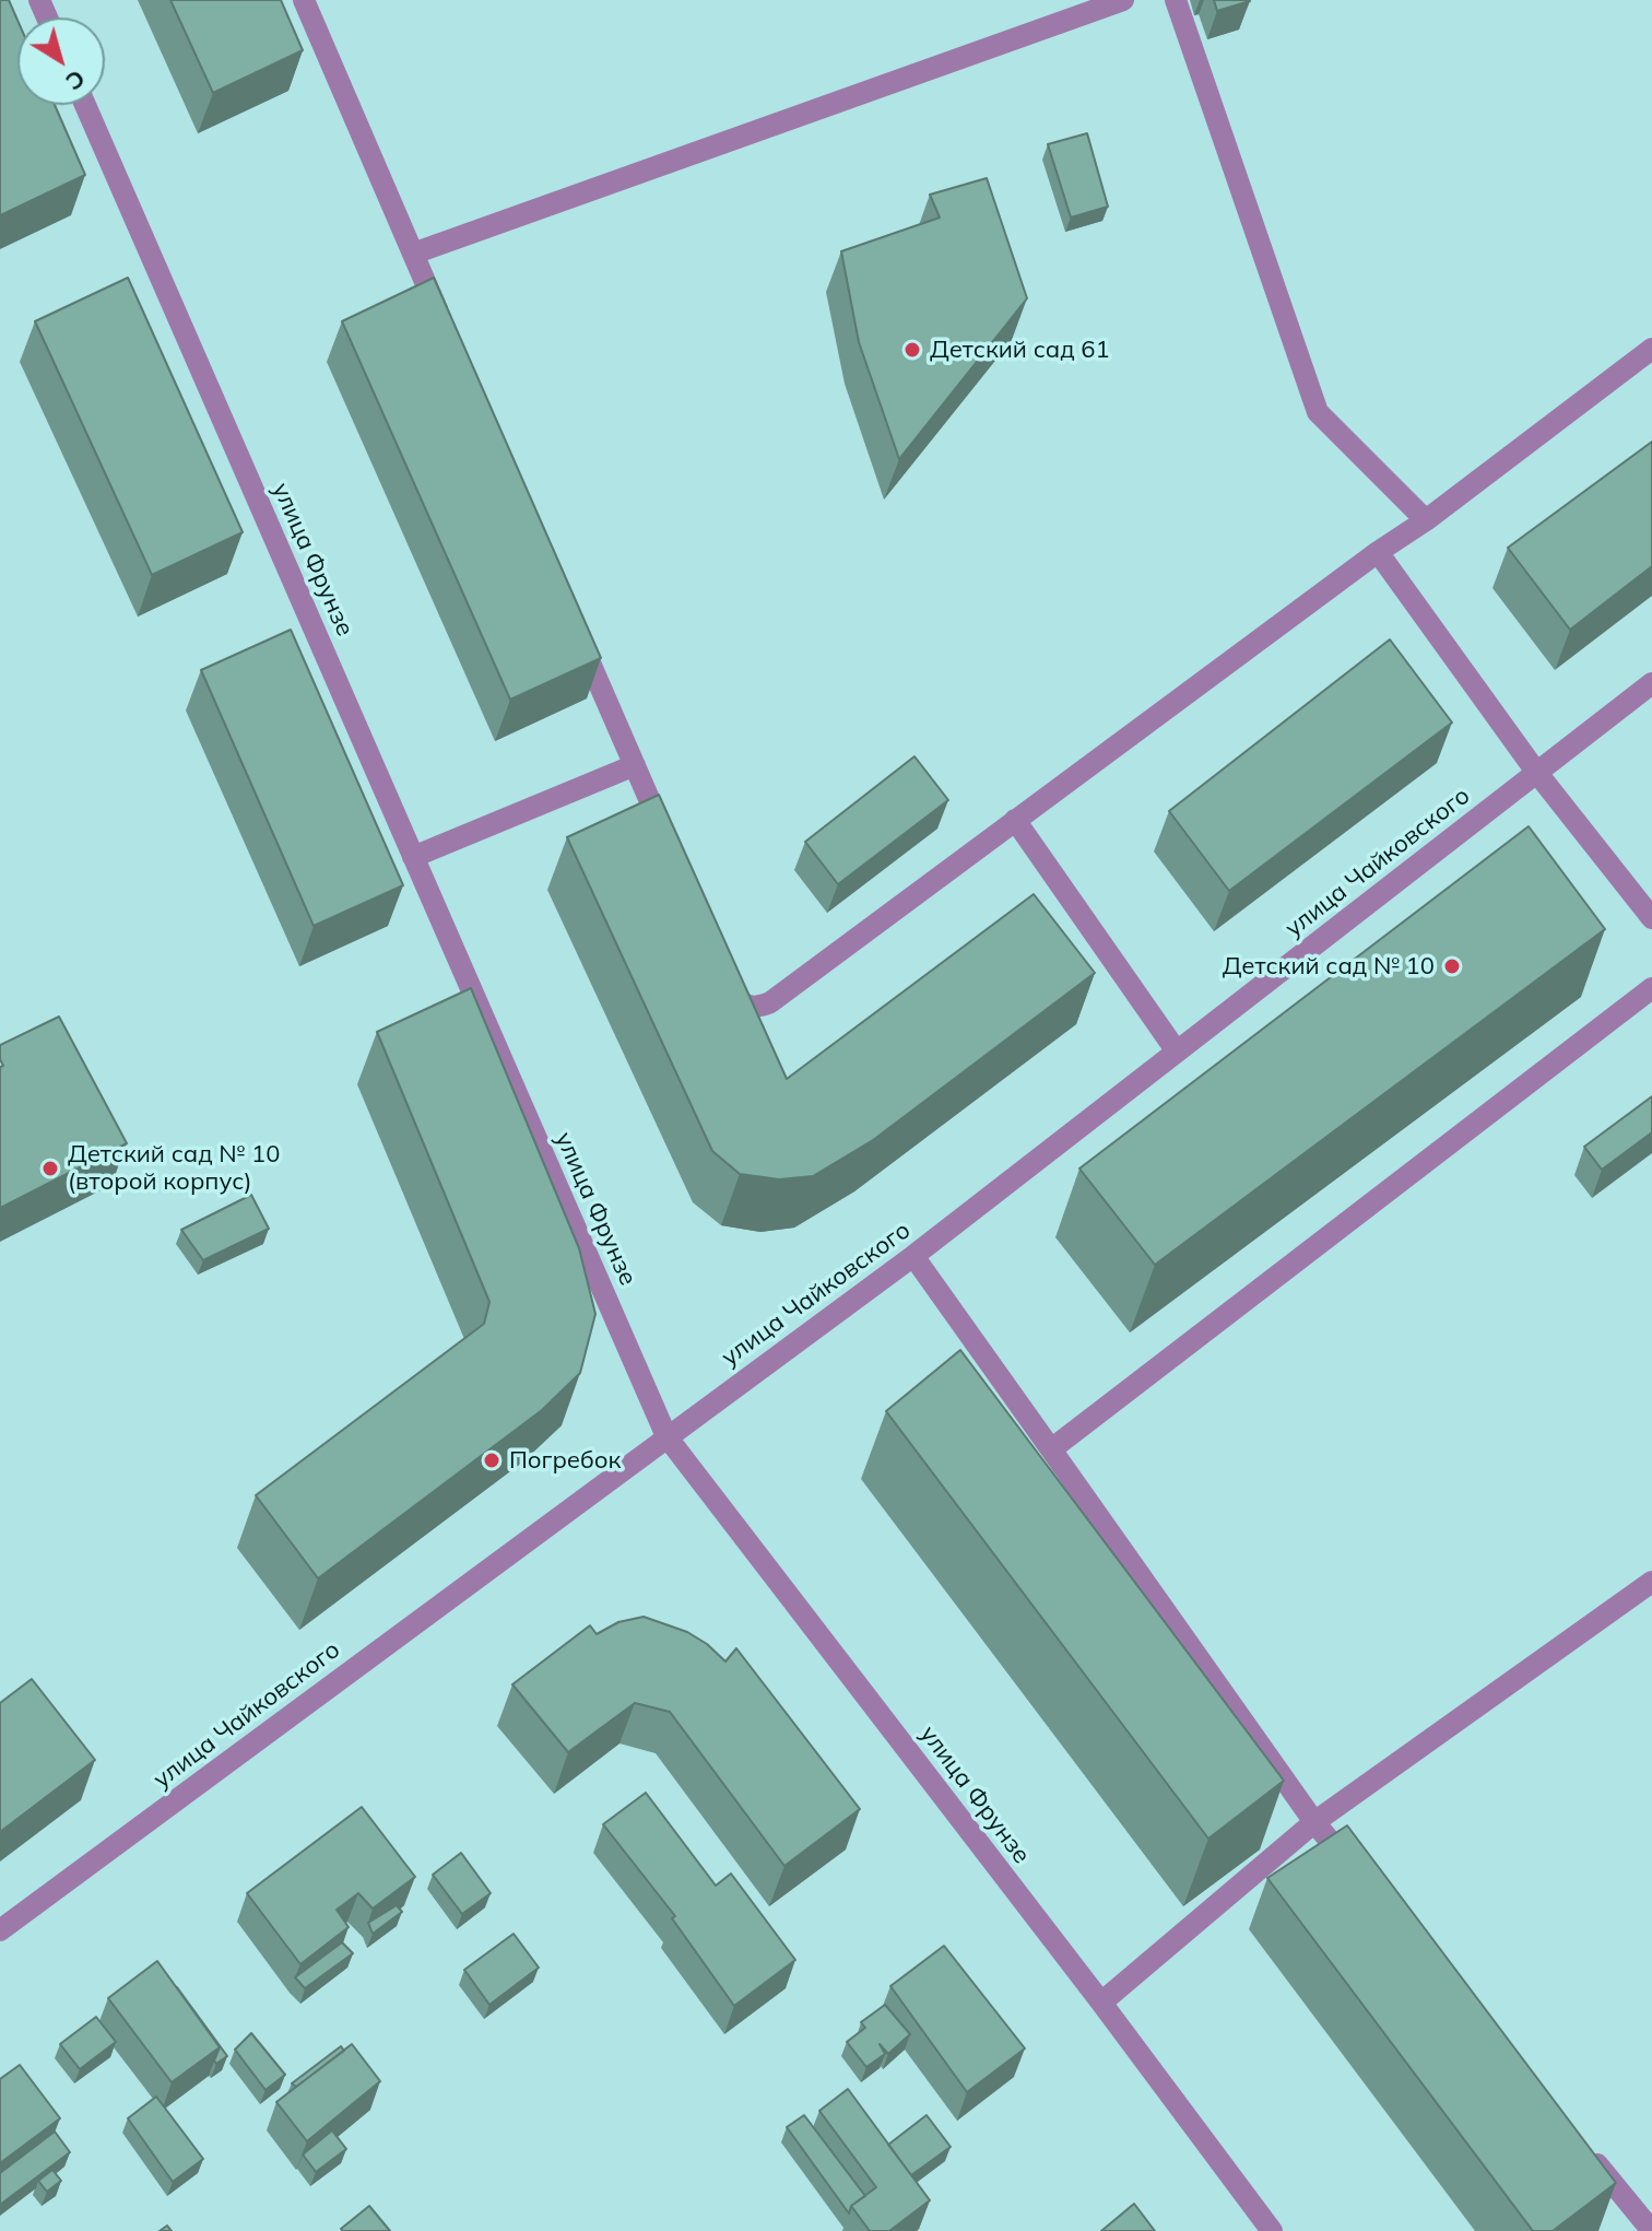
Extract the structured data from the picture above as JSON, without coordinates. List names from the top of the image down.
{
  "streets": {
    "street": ["улица Фрунзе", "улица Чайковского"]
  },
  "crossings": [
    ["улица Фрунзе", "улица Чайковского"]
  ],
  "places": [
    "Детский сад 61",
    "Детский сад № 10",
    "Детский сад № 10 (второй корпус)",
    "Погребок"
  ],
  "north": "bottom right"
}
